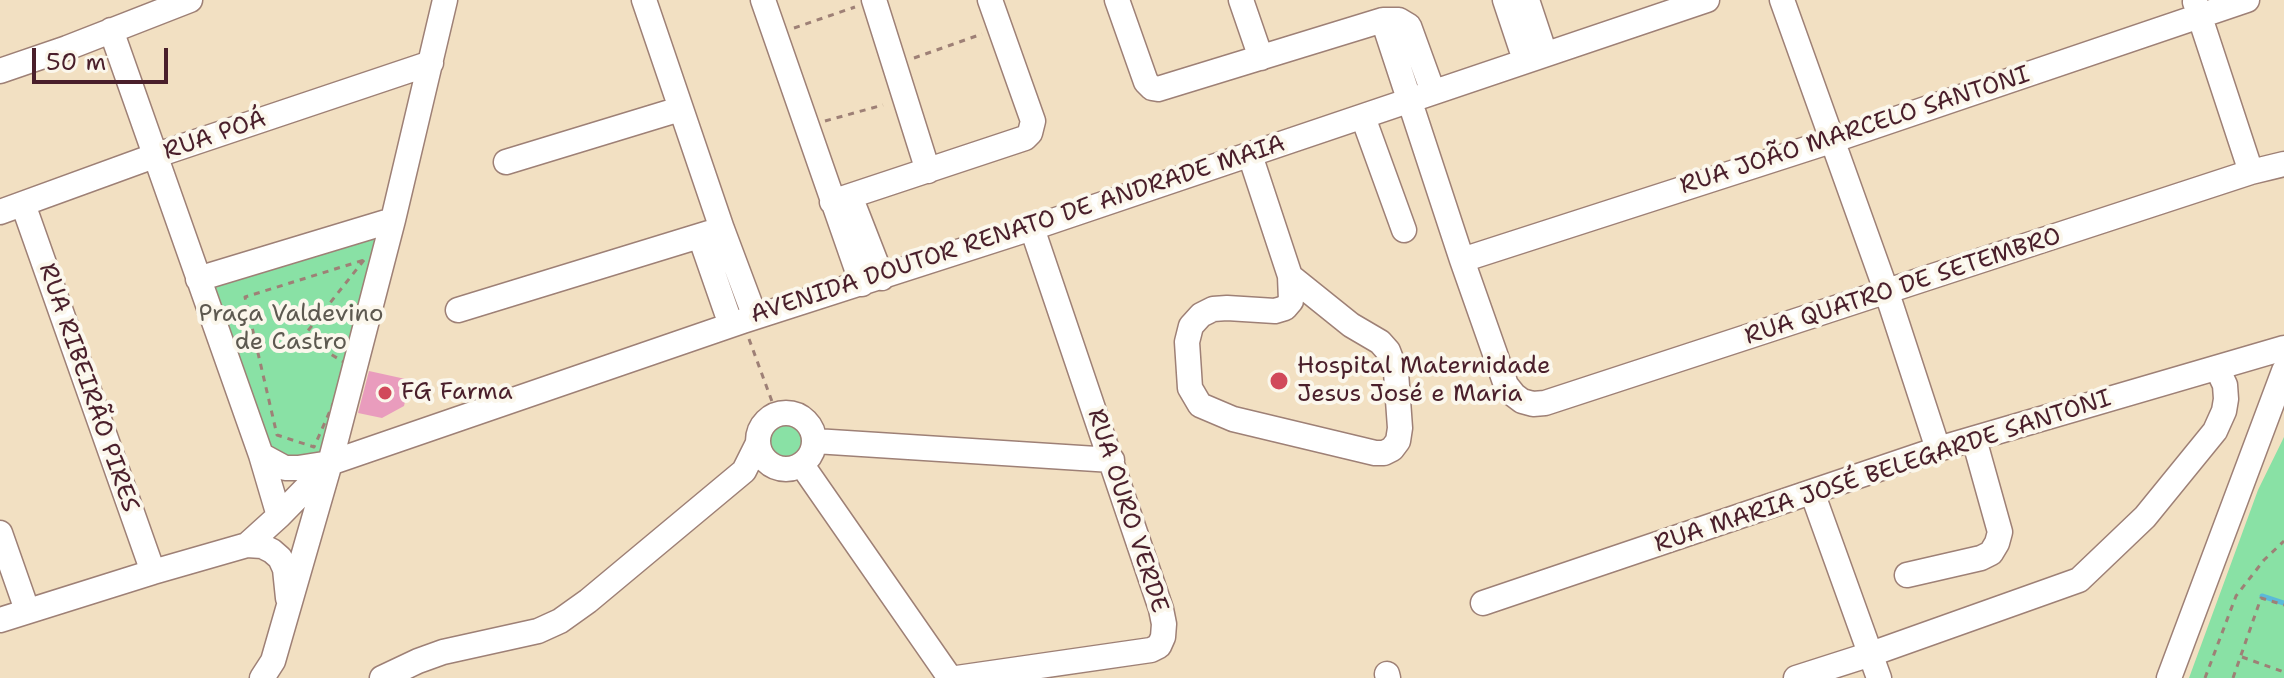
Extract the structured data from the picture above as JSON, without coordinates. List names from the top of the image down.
{
  "streets": {
    "street": [
      "RUA JOÃO MARCELO SANTONI",
      "RUA POÁ",
      "AVENIDA DOUTOR RENATO DE ANDRADE MAIA",
      "RUA QUATRO DE SETEMBRO",
      "RUA RIBEIRÃO PIRES",
      "RUA MARIA JOSÉ BELEGARDE SANTONI",
      "RUA OURO VERDE"
    ]
  },
  "crossings": [
    ["RUA JOÃO MARCELO SANTONI", "RUA QUATRO DE SETEMBRO"],
    ["RUA POÁ", "RUA RIBEIRÃO PIRES"],
    ["AVENIDA DOUTOR RENATO DE ANDRADE MAIA", "RUA OURO VERDE"]
  ],
  "parks": ["Praça Valdevino de Castro"],
  "places": ["Hospital Maternidade Jesus José e Maria", "FG Farma"],
  "scale_bar": "50 m"
}
